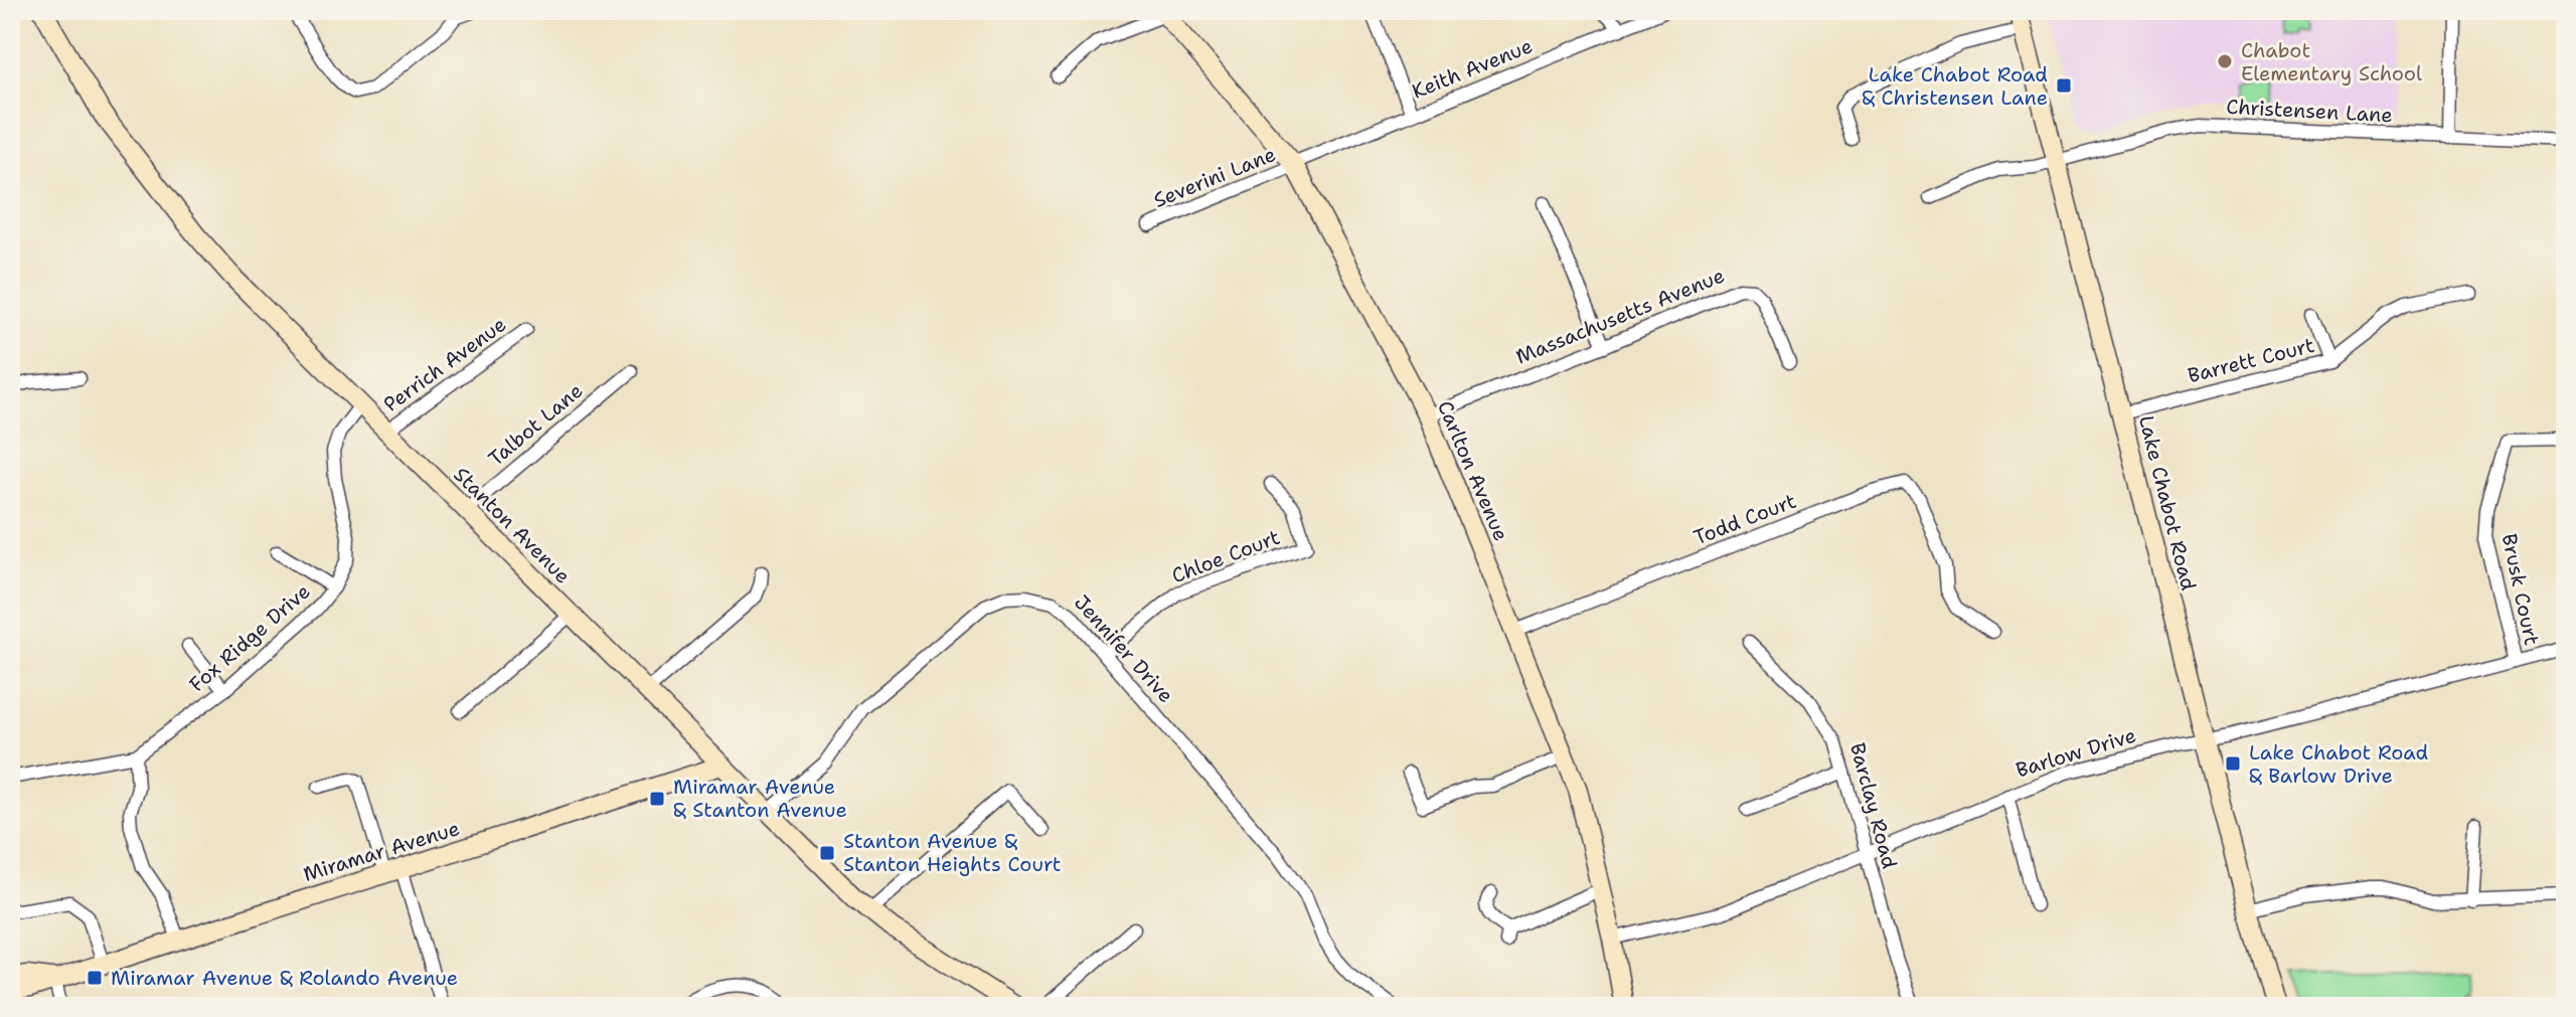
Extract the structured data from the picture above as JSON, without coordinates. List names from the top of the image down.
{
  "streets": {
    "street": [
      "Keith Avenue",
      "Christensen Lane",
      "Severini Lane",
      "Massachusetts Avenue",
      "Barrett Court",
      "Perrich Avenue",
      "Talbot Lane",
      "Carlton Avenue",
      "Lake Chabot Road",
      "Todd Court",
      "Stanton Avenue",
      "Chloe Court",
      "Brusk Court",
      "Fox Ridge Drive",
      "Jennifer Drive",
      "Barlow Drive",
      "Barclay Road",
      "Miramar Avenue"
    ]
  },
  "crossings": [
    ["Keith Avenue", "Severini Lane"],
    ["Keith Avenue", "Carlton Avenue"],
    ["Christensen Lane", "Lake Chabot Road"],
    ["Severini Lane", "Carlton Avenue"],
    ["Massachusetts Avenue", "Carlton Avenue"],
    ["Barrett Court", "Lake Chabot Road"],
    ["Perrich Avenue", "Stanton Avenue"],
    ["Talbot Lane", "Stanton Avenue"],
    ["Carlton Avenue", "Todd Court"],
    ["Carlton Avenue", "Barlow Drive"],
    ["Lake Chabot Road", "Barlow Drive"],
    ["Stanton Avenue", "Fox Ridge Drive"],
    ["Stanton Avenue", "Jennifer Drive"],
    ["Stanton Avenue", "Miramar Avenue"],
    ["Chloe Court", "Jennifer Drive"],
    ["Brusk Court", "Barlow Drive"],
    ["Barlow Drive", "Barclay Road"]
  ],
  "places": {
    "other": ["Chabot Elementary School"],
    "transit": [
      "Lake Chabot Road & Christensen Lane",
      "Lake Chabot Road & Barlow Drive",
      "Miramar Avenue & Stanton Avenue",
      "Stanton Avenue & Stanton Heights Court",
      "Miramar Avenue & Rolando Avenue"
    ]
  }
}
